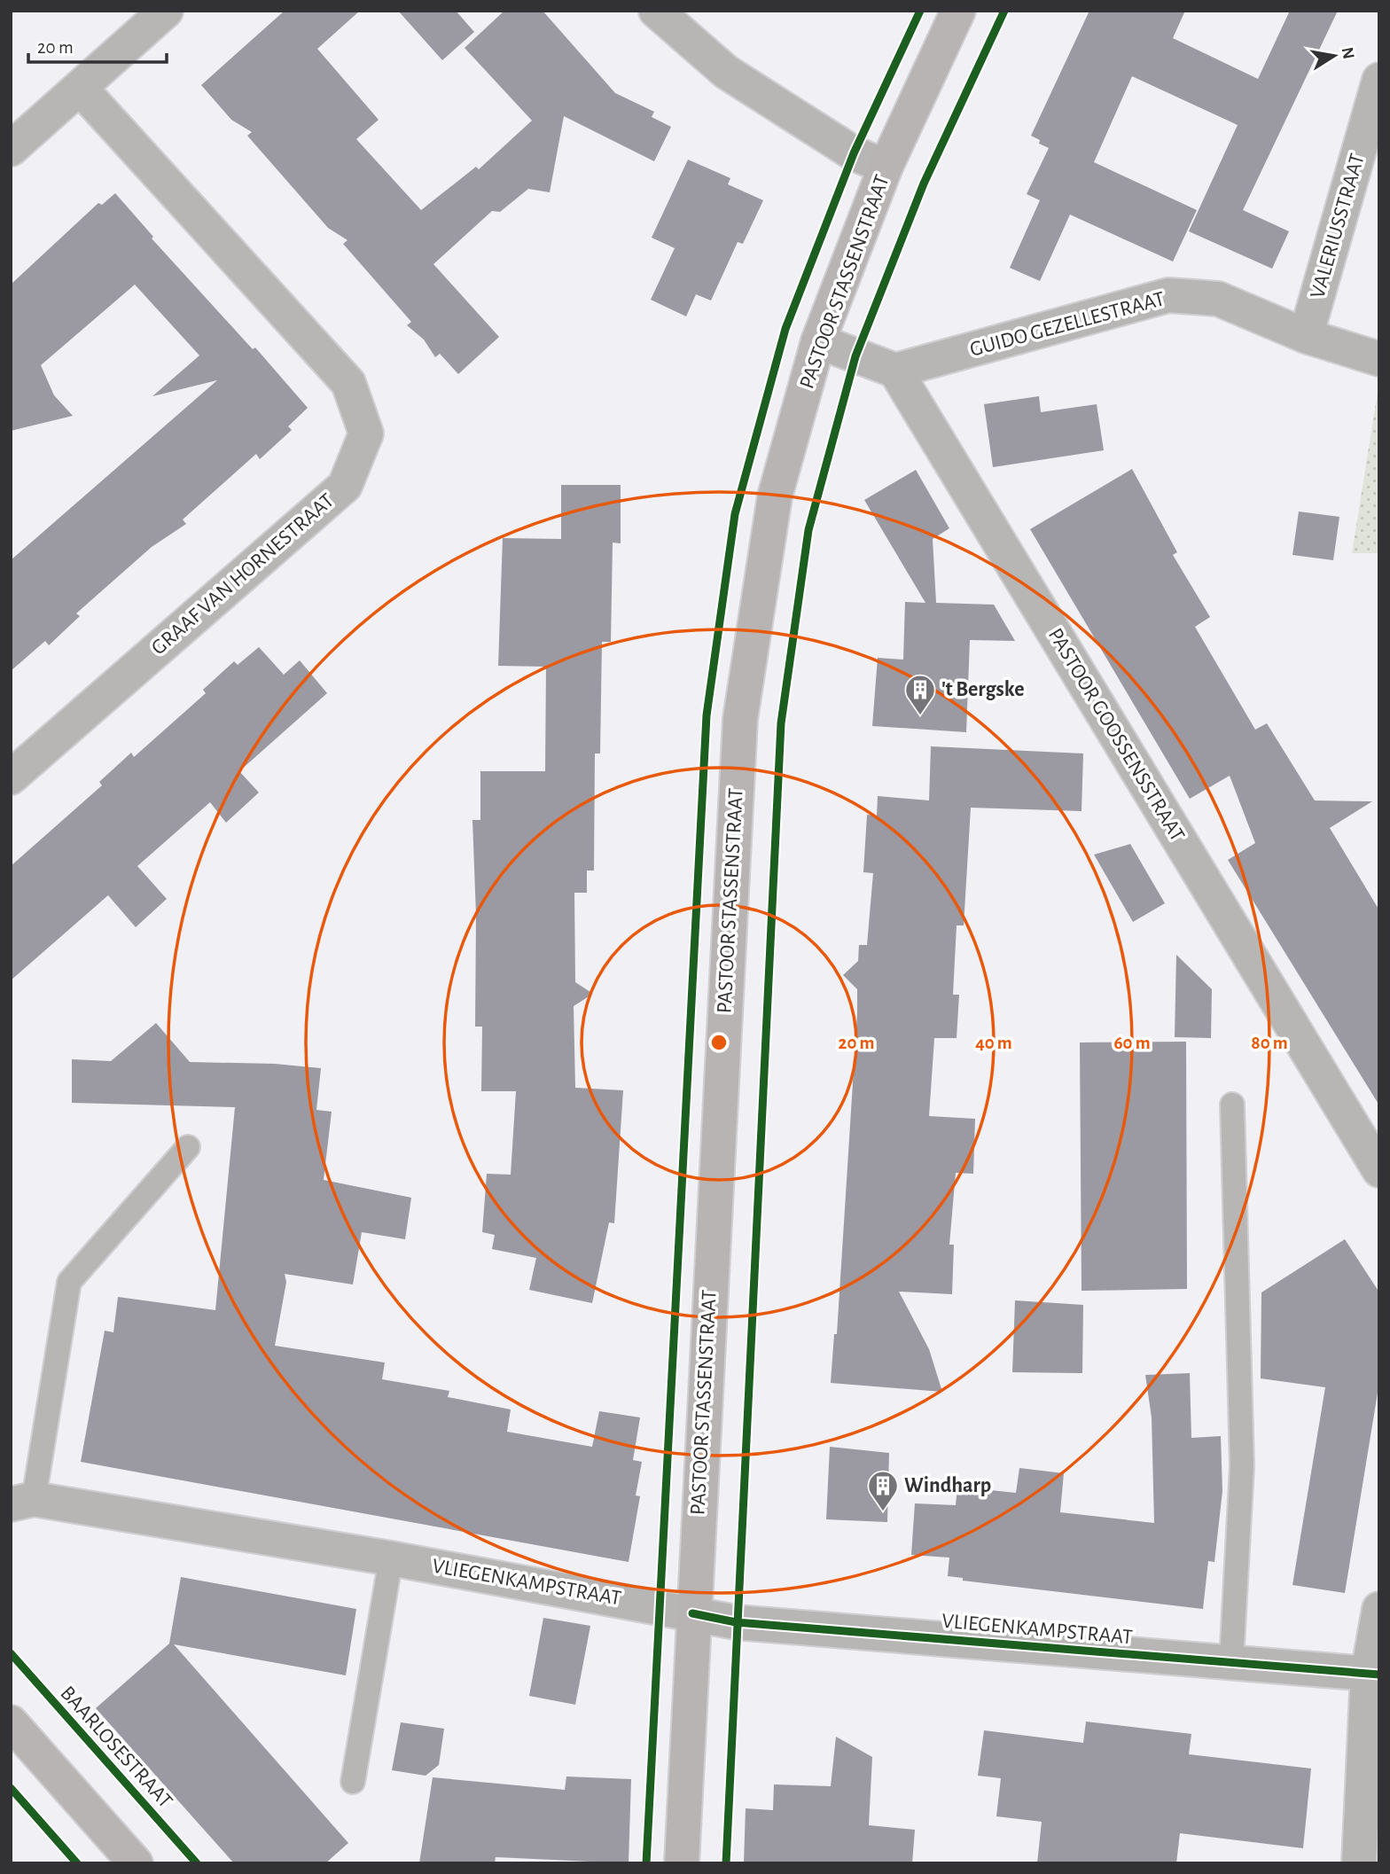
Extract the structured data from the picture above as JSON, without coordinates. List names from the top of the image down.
{
  "streets": {
    "street": [
      "VALERIUSSTRAAT",
      "PASTOOR STASSENSTRAAT",
      "GUIDO GEZELLESTRAAT",
      "GRAAF VAN HORNESTRAAT",
      "PASTOOR GOOSSENSSTRAAT",
      "VLIEGENKAMPSTRAAT"
    ],
    "cycle path": ["BAARLOSESTRAAT"]
  },
  "crossings": [
    ["VALERIUSSTRAAT", "GUIDO GEZELLESTRAAT"],
    ["PASTOOR STASSENSTRAAT", "VLIEGENKAMPSTRAAT"],
    ["GUIDO GEZELLESTRAAT", "PASTOOR GOOSSENSSTRAAT"]
  ],
  "places": {
    "building": ["'t Bergske", "Windharp"]
  },
  "scale_bar": "20 m",
  "north": "right",
  "rings": [
    "20 m",
    "40 m",
    "60 m",
    "80 m"
  ]
}
